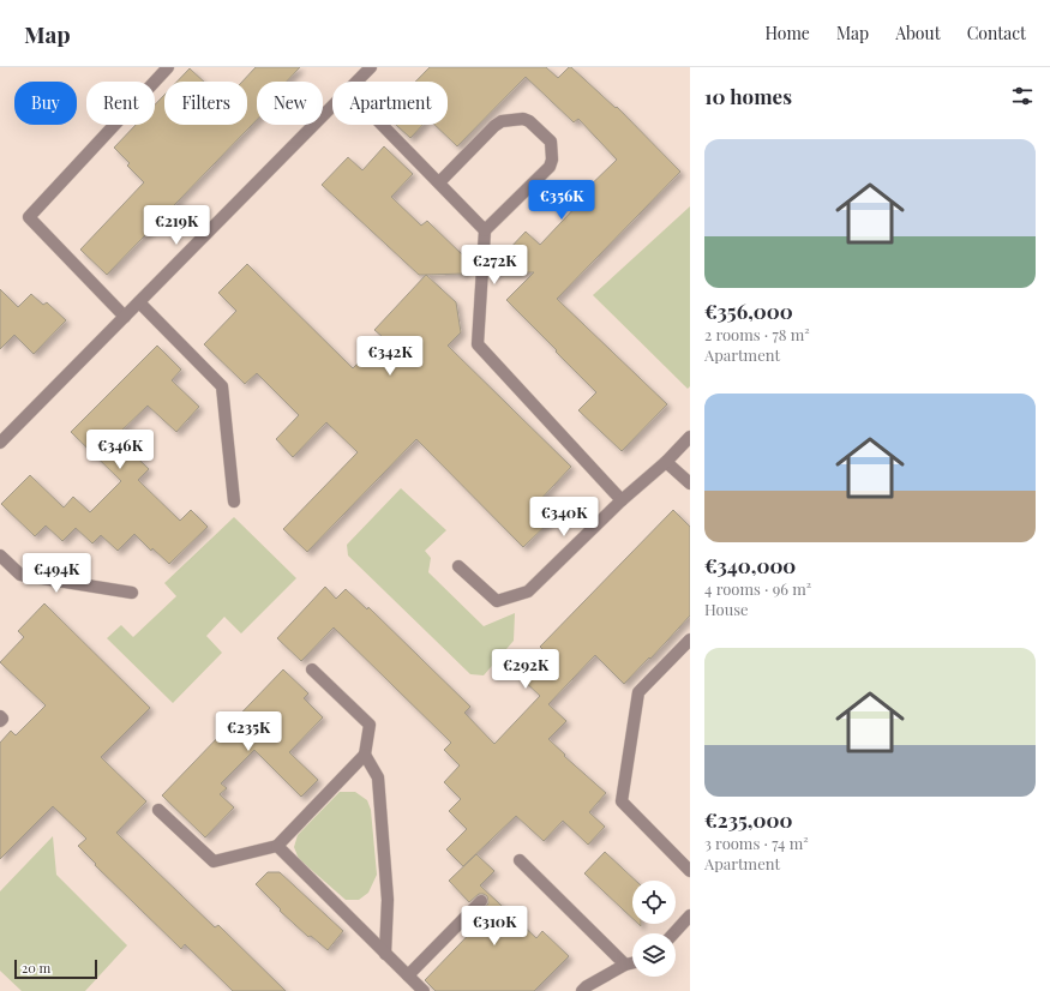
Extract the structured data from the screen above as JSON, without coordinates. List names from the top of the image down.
{
  "scale_bar": "20 m",
  "page": {
    "header": "Map",
    "nav": [
      "Home",
      "Map",
      "About",
      "Contact"
    ],
    "heading": "10 homes",
    "chip": [
      "Buy",
      "Rent",
      "Filters",
      "New",
      "Apartment"
    ],
    "list": [
      {
        "name": "€356,000",
        "note": "2 rooms · 78 m² · Apartment"
      },
      {
        "name": "€340,000",
        "note": "4 rooms · 96 m² · House"
      },
      {
        "name": "€235,000",
        "note": "3 rooms · 74 m² · Apartment"
      }
    ],
    "price": [
      "€356K",
      "€219K",
      "€272K",
      "€342K",
      "€346K",
      "€340K",
      "€494K",
      "€292K",
      "€235K",
      "€310K"
    ],
    "scale": "20 m"
  }
}
